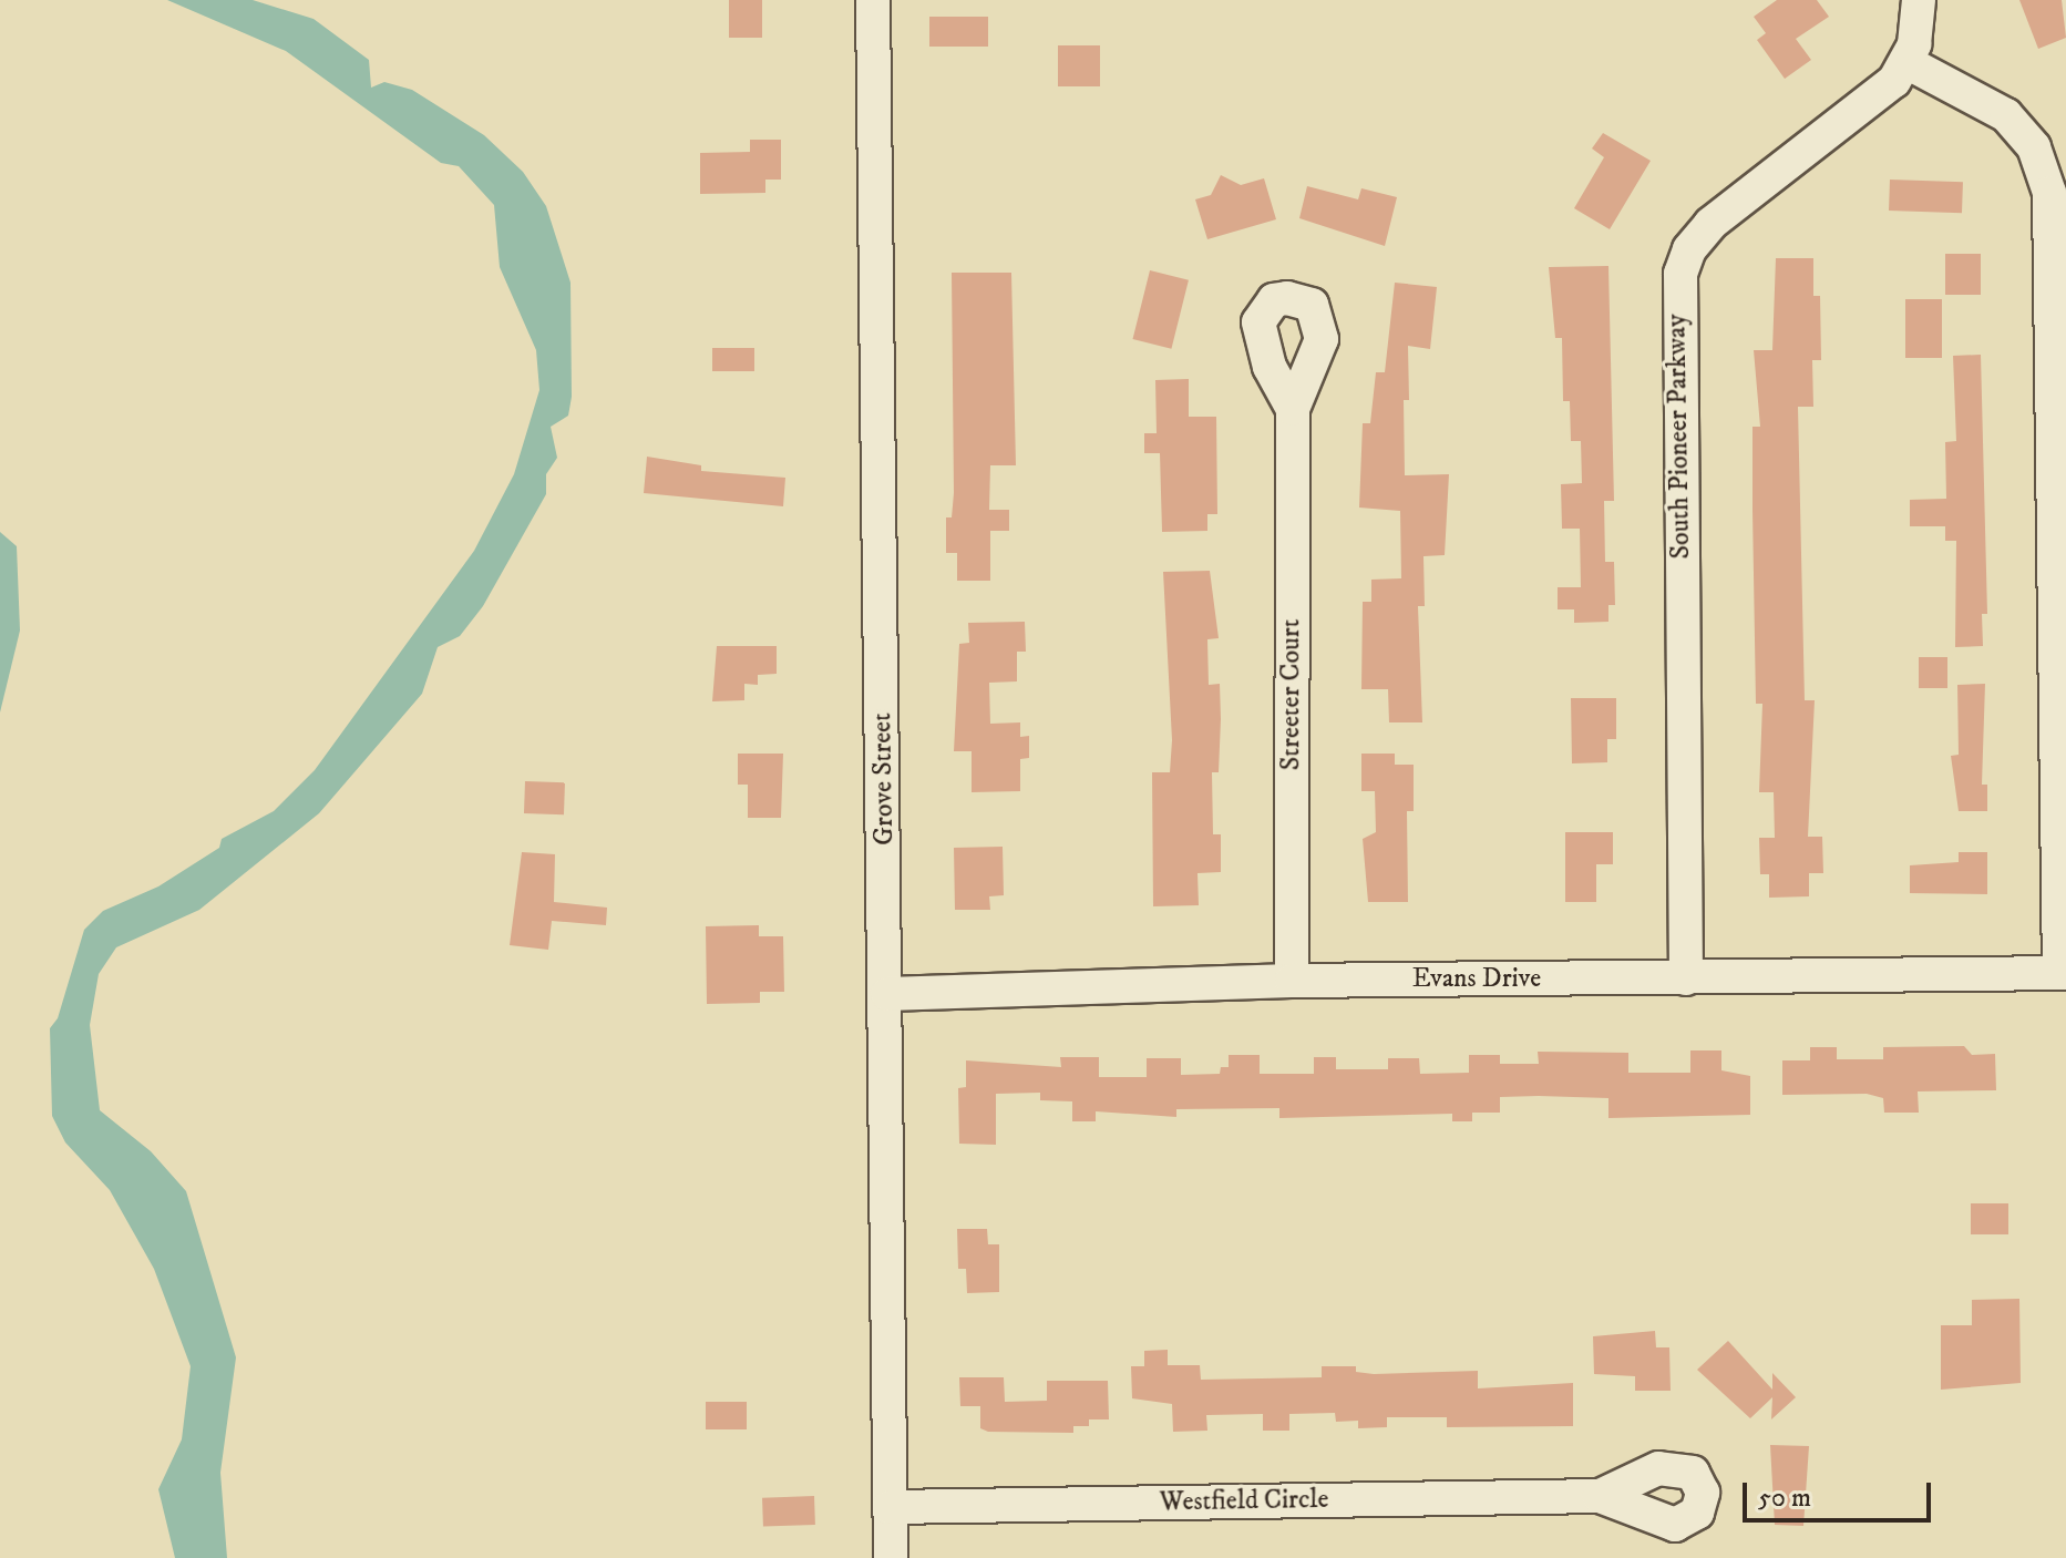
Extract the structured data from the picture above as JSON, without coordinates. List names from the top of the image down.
{
  "streets": {
    "street": [
      "South Pioneer Parkway",
      "Streeter Court",
      "Grove Street",
      "Evans Drive",
      "Westfield Circle"
    ]
  },
  "crossings": [
    ["South Pioneer Parkway", "Evans Drive"],
    ["Streeter Court", "Evans Drive"],
    ["Grove Street", "Evans Drive"],
    ["Grove Street", "Westfield Circle"]
  ],
  "scale_bar": "50 m"
}
